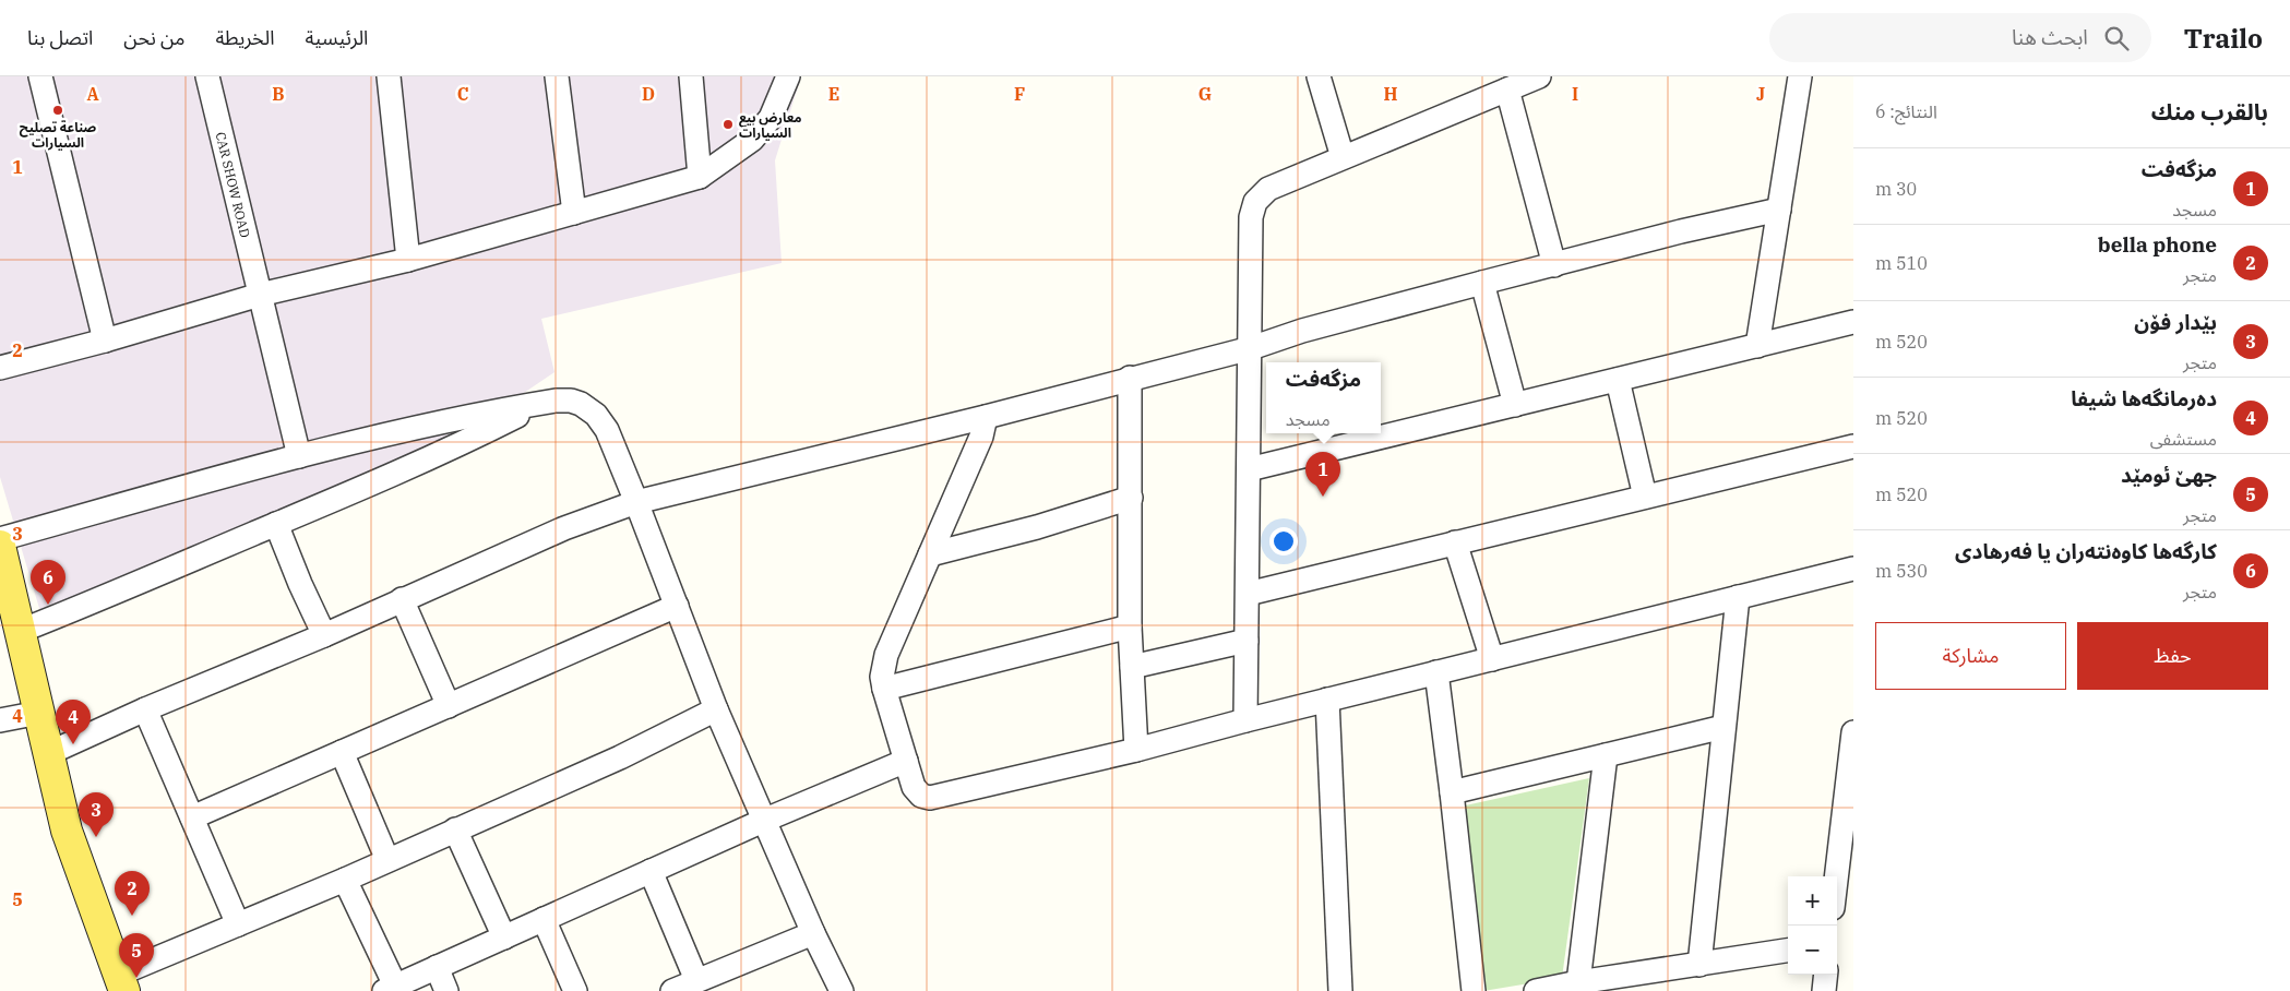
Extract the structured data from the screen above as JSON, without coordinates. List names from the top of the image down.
{
  "streets": {
    "street": ["CAR SHOW ROAD"]
  },
  "places": ["صناعة تصليح السيارات", "معارض بيع السيارات"],
  "page": {
    "header": "Trailo",
    "search": "ابحث هنا",
    "nav": [
      "الرئيسية",
      "الخريطة",
      "من نحن",
      "اتصل بنا"
    ],
    "heading": ["بالقرب منك", "النتائج: 6"],
    "list": [
      {
        "mark": "1",
        "name": "مزگەفت",
        "note": "مسجد",
        "value": "30 m"
      },
      {
        "mark": "2",
        "name": "bella phone",
        "note": "متجر",
        "value": "510 m"
      },
      {
        "mark": "3",
        "name": "بێدار فۆن",
        "note": "متجر",
        "value": "520 m"
      },
      {
        "mark": "4",
        "name": "دەرمانگەھا شیفا",
        "note": "مستشفى",
        "value": "520 m"
      },
      {
        "mark": "5",
        "name": "جھێ ئومێد",
        "note": "متجر",
        "value": "520 m"
      },
      {
        "mark": "6",
        "name": "کارگەھا کاوەنتەران یا فەرهادی",
        "note": "متجر",
        "value": "530 m"
      }
    ],
    "popup": ["مزگەفت", "مسجد"],
    "pins": [
      "1",
      "6",
      "4",
      "3",
      "2",
      "5"
    ],
    "buttons": ["حفظ", "مشاركة"],
    "map_buttons": ["+", "−"]
  },
  "grid": {
    "columns": [
      "A",
      "B",
      "C",
      "D",
      "E",
      "F",
      "G",
      "H",
      "I",
      "J"
    ],
    "rows": [
      "1",
      "2",
      "3",
      "4",
      "5"
    ]
  }
}
